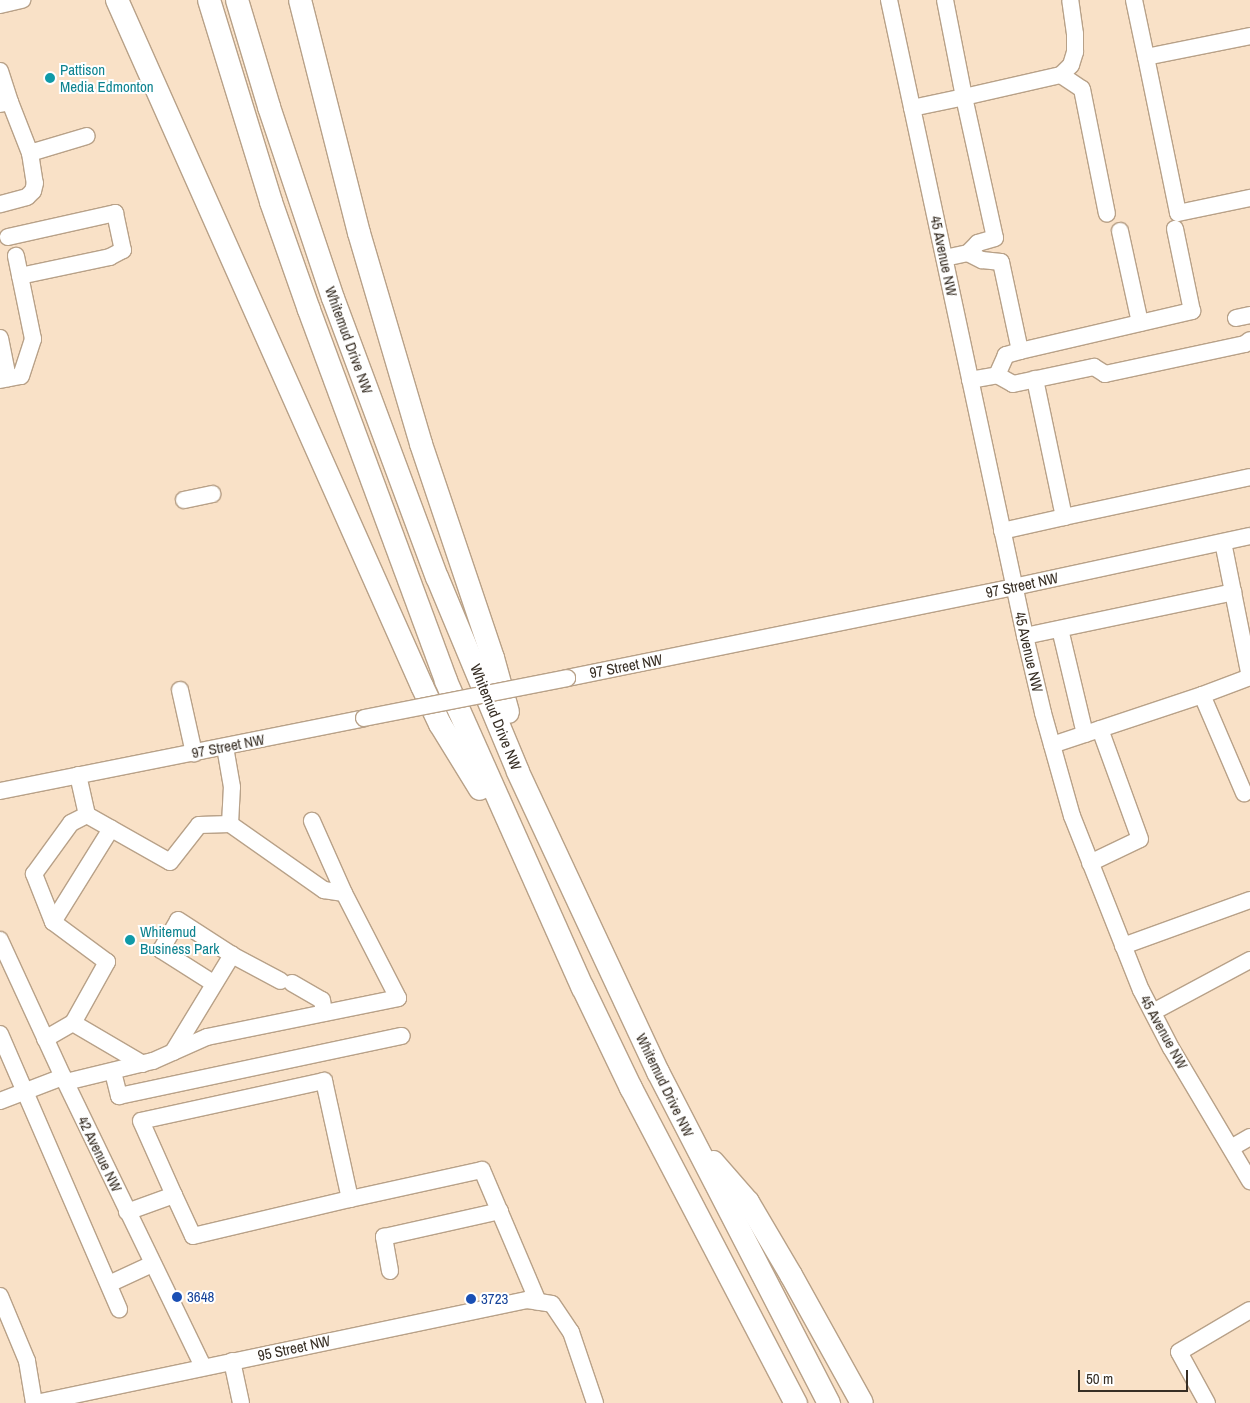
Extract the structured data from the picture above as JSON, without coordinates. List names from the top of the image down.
{
  "streets": {
    "highway": ["Whitemud Drive NW"],
    "street": [
      "45 Avenue NW",
      "97 Street NW",
      "42 Avenue NW",
      "95 Street NW"
    ]
  },
  "crossings": [
    ["45 Avenue NW", "97 Street NW"],
    ["42 Avenue NW", "95 Street NW"]
  ],
  "places": [
    "Pattison Media Edmonton",
    "Whitemud Business Park",
    "3648",
    "3723"
  ],
  "scale_bar": "50 m"
}
